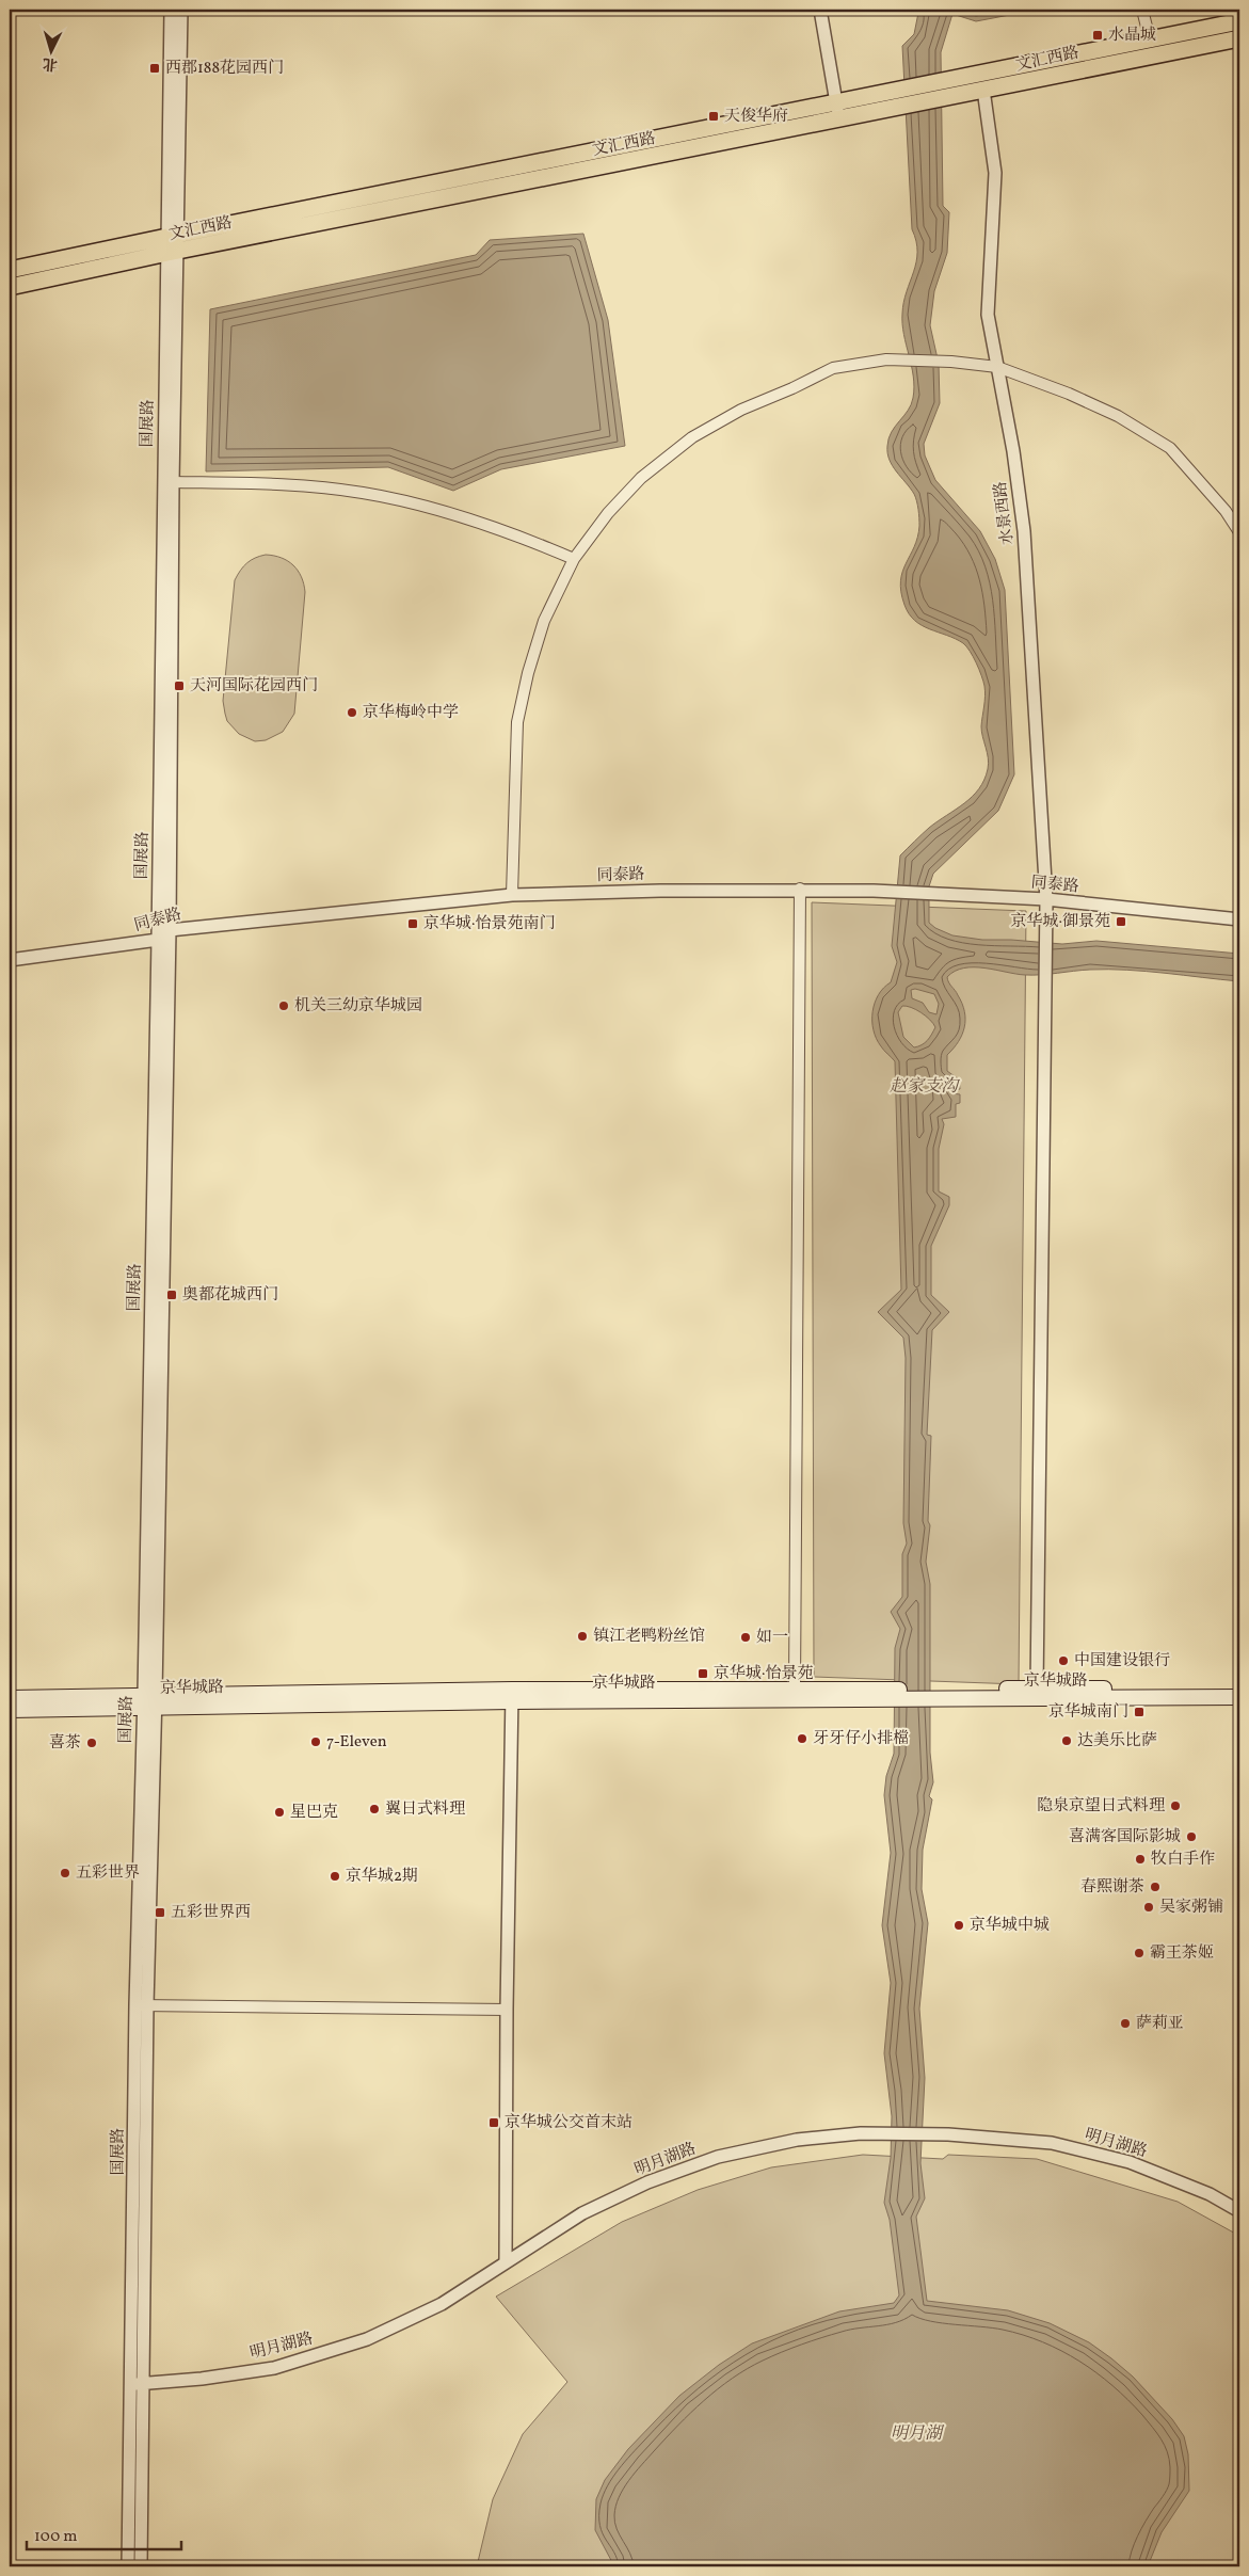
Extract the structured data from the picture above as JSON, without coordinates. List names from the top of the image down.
{
  "streets": {
    "main road": ["文汇西路", "京华城路"],
    "street": [
      "国展路",
      "水景西路",
      "同泰路",
      "明月湖路"
    ]
  },
  "crossings": [
    ["文汇西路", "国展路"],
    ["文汇西路", "水景西路"],
    ["国展路", "同泰路"],
    ["国展路", "京华城路"],
    ["国展路", "明月湖路"],
    ["水景西路", "同泰路"],
    ["水景西路", "京华城路"]
  ],
  "water": ["赵家支沟", "明月湖"],
  "places": {
    "transit": [
      "水晶城",
      "西郡188花园西门",
      "天俊华府",
      "天河国际花园西门",
      "京华城·御景苑",
      "京华城·怡景苑南门",
      "奥都花城西门",
      "京华城·怡景苑",
      "京华城南门",
      "五彩世界西",
      "京华城公交首末站"
    ],
    "other": [
      "京华梅岭中学",
      "机关三幼京华城园",
      "镇江老鸭粉丝馆",
      "如一",
      "中国建设银行",
      "牙牙仔小排檔",
      "达美乐比萨",
      "7-Eleven",
      "喜茶",
      "隐泉京望日式料理",
      "翼日式料理",
      "星巴克",
      "喜满客国际影城",
      "牧白手作",
      "五彩世界",
      "京华城2期",
      "春熙谢茶",
      "吴家粥铺",
      "京华城中城",
      "霸王茶姬",
      "萨莉亚"
    ]
  },
  "scale_bar": "100 m",
  "north": "bottom"
}
